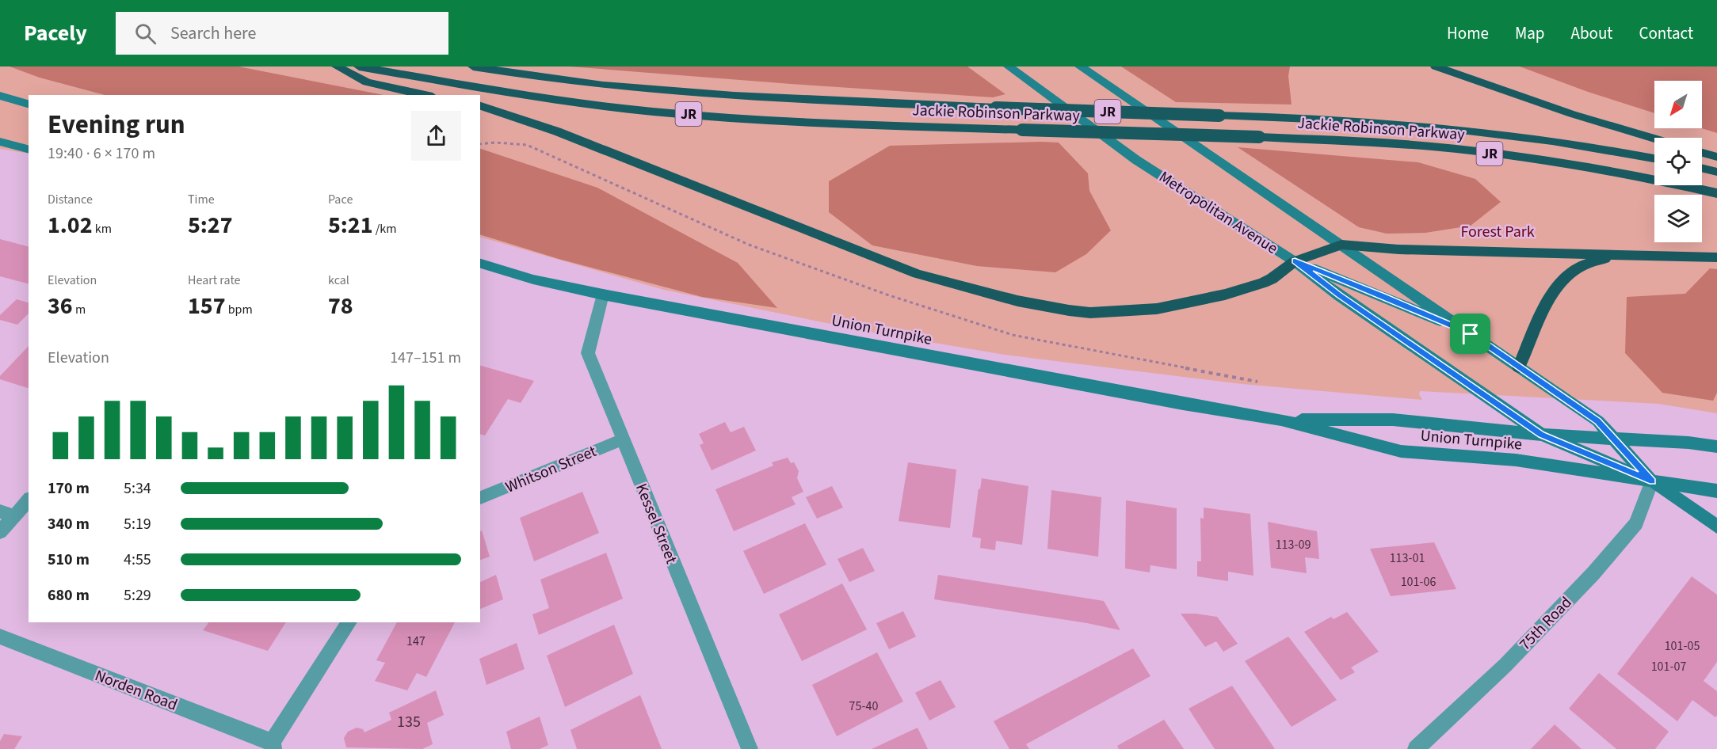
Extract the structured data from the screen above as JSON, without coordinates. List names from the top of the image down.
{
  "streets": {
    "highway": ["JR", "Jackie Robinson Parkway"],
    "main road": ["Metropolitan Avenue", "Union Turnpike"],
    "street": [
      "Whitson Street",
      "Kessel Street",
      "75th Road",
      "Norden Road"
    ]
  },
  "crossings": [
    ["Metropolitan Avenue", "Union Turnpike"],
    ["Metropolitan Avenue", "75th Road"],
    ["Union Turnpike", "Kessel Street"],
    ["Union Turnpike", "75th Road"],
    ["Whitson Street", "Kessel Street"]
  ],
  "parks": ["Forest Park"],
  "house_numbers": [
    "113-09",
    "113-01",
    "101-06",
    "147",
    "101-05",
    "101-07",
    "75-40",
    "135"
  ],
  "north": "bottom left",
  "page": {
    "header": "Pacely",
    "search": "Search here",
    "nav": [
      "Home",
      "Map",
      "About",
      "Contact"
    ],
    "heading": ["Evening run", "19:40 · 6 × 170 m"],
    "stats": [
      ["Distance", "1.02 km"],
      ["Time", "5:27"],
      ["Pace", "5:21 /km"],
      ["Elevation", "36 m"],
      ["Heart rate", "157 bpm"],
      ["kcal", "78"]
    ],
    "chart": ["Elevation", "147–151 m"],
    "list": [
      {
        "name": "170 m",
        "note": "5:34"
      },
      {
        "name": "340 m",
        "note": "5:19"
      },
      {
        "name": "510 m",
        "note": "4:55"
      },
      {
        "name": "680 m",
        "note": "5:29"
      }
    ]
  }
}
